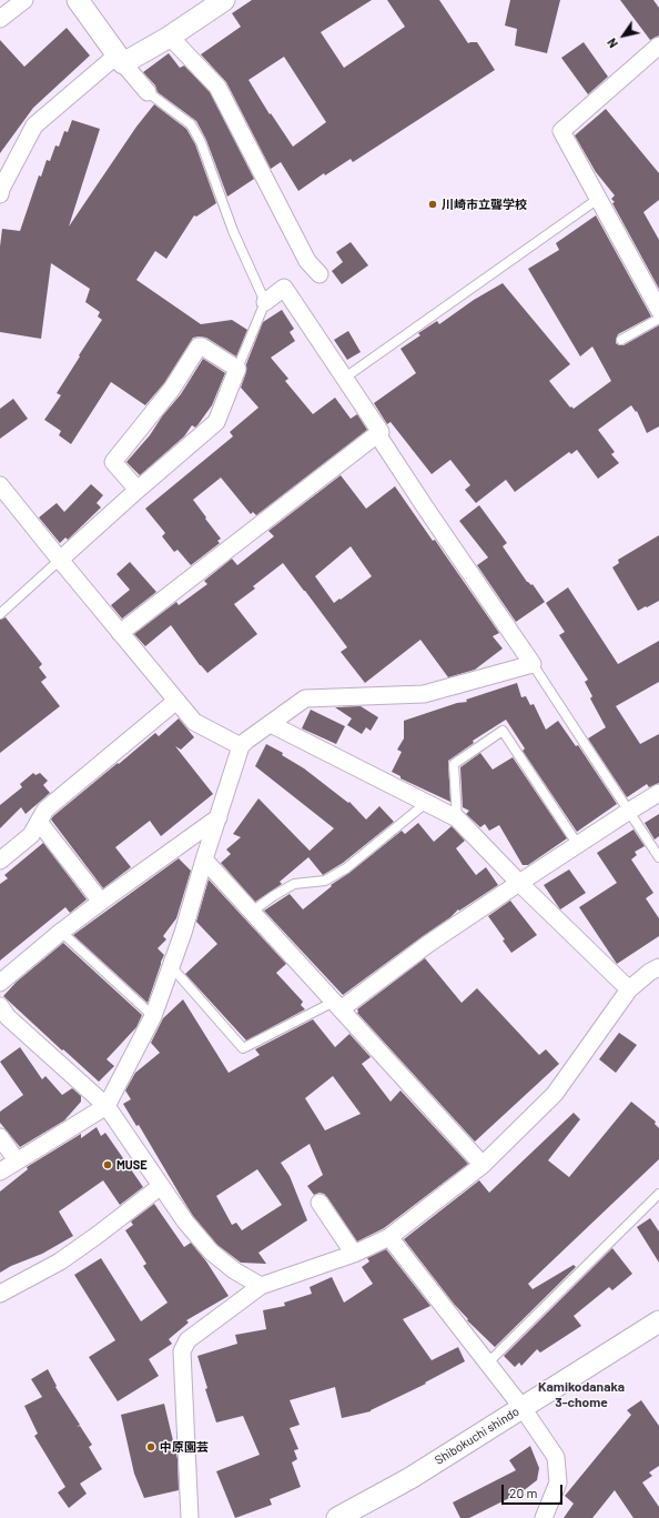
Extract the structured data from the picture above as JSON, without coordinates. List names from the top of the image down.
{
  "streets": {
    "street": ["Shibokuchi shindo"]
  },
  "districts": ["Kamikodanaka 3-chome"],
  "places": ["川崎市立聾学校", "MUSE", "中原園芸"],
  "scale_bar": "20 m",
  "north": "bottom left"
}
